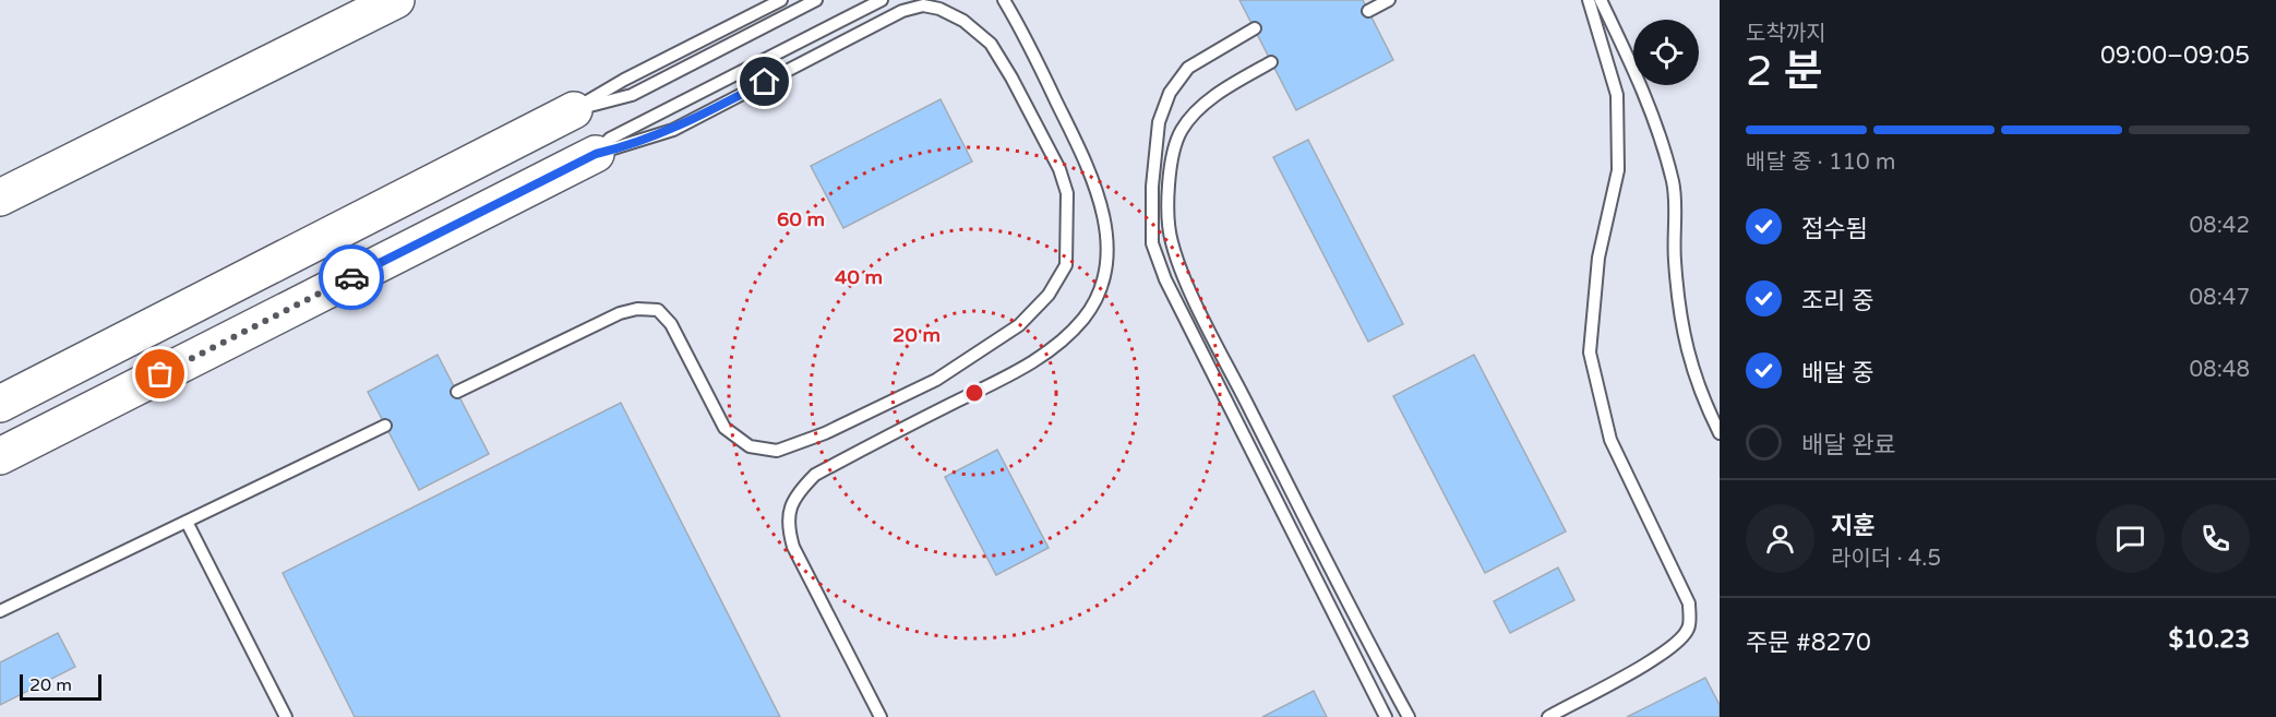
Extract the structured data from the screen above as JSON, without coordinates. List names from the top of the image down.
{
  "scale_bar": "20 m",
  "page": {
    "heading": ["2 분", "도착까지", "09:00–09:05"],
    "panel": [
      "지훈",
      "라이더 · 4.5",
      "주문 #8270",
      "$10.23"
    ],
    "bar": "배달 중 · 110 m",
    "list": [
      ["접수됨", "08:42"],
      ["조리 중", "08:47"],
      ["배달 중", "08:48"],
      "배달 완료"
    ],
    "scale": "20 m"
  },
  "rings": ["60 m", "40 m", "20 m"]
}
